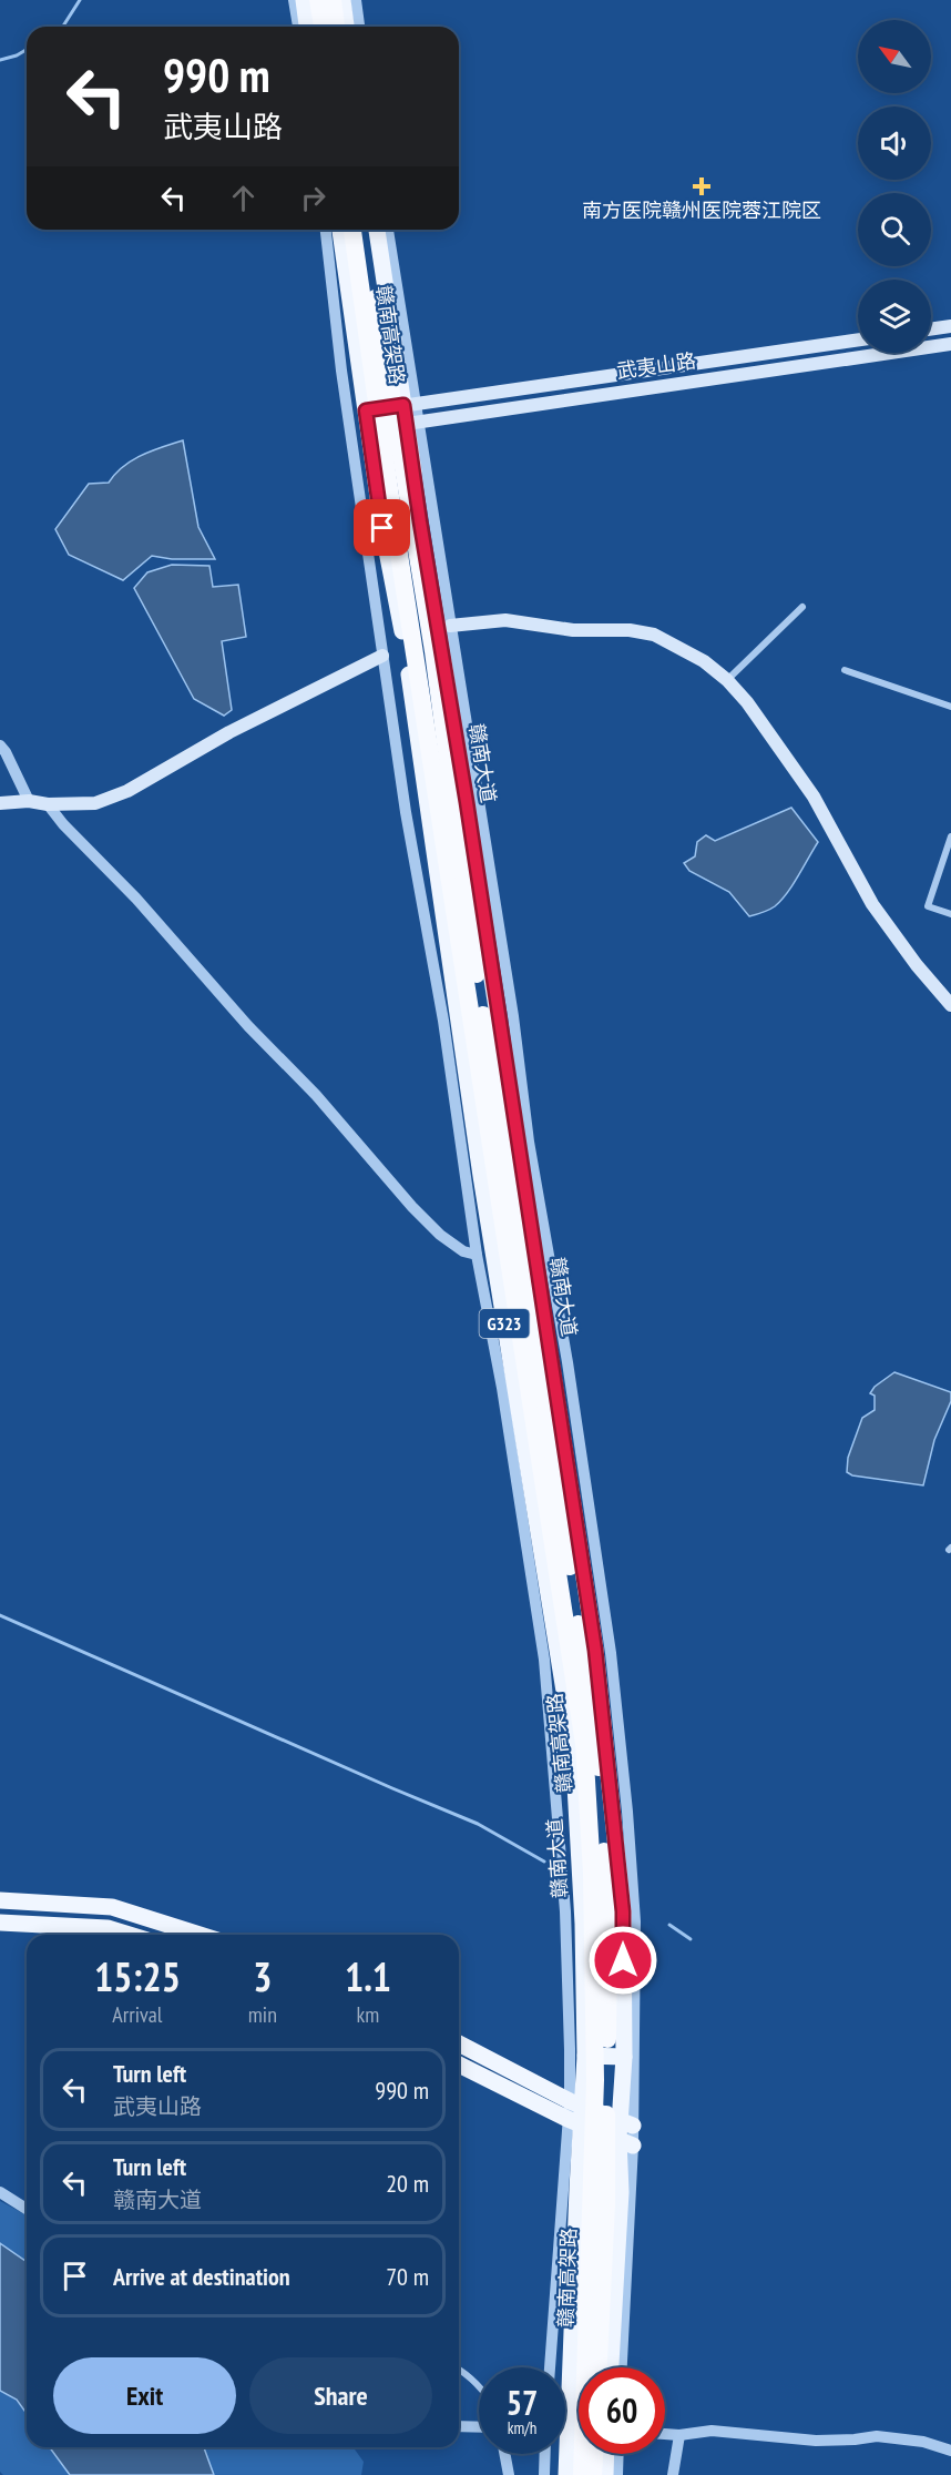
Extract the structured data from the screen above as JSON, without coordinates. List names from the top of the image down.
{
  "streets": {
    "highway": ["赣南高架路"],
    "main road": ["武夷山路", "赣南大道", "G323"]
  },
  "crossings": [
    ["武夷山路", "赣南大道"]
  ],
  "places": {
    "health": ["南方医院赣州医院蓉江院区"]
  },
  "north": "top left",
  "page": {
    "turn": ["990 m", "武夷山路"],
    "eta": [
      "15:25",
      "Arrival",
      "3",
      "min",
      "1.1",
      "km"
    ],
    "list": [
      {
        "name": "Turn left",
        "note": "武夷山路",
        "value": "990 m"
      },
      {
        "name": "Turn left",
        "note": "赣南大道",
        "value": "20 m"
      },
      {
        "name": "Arrive at destination",
        "value": "70 m"
      }
    ],
    "buttons": ["Exit", "Share"],
    "speed": "57 km/h",
    "limit": "60"
  }
}
